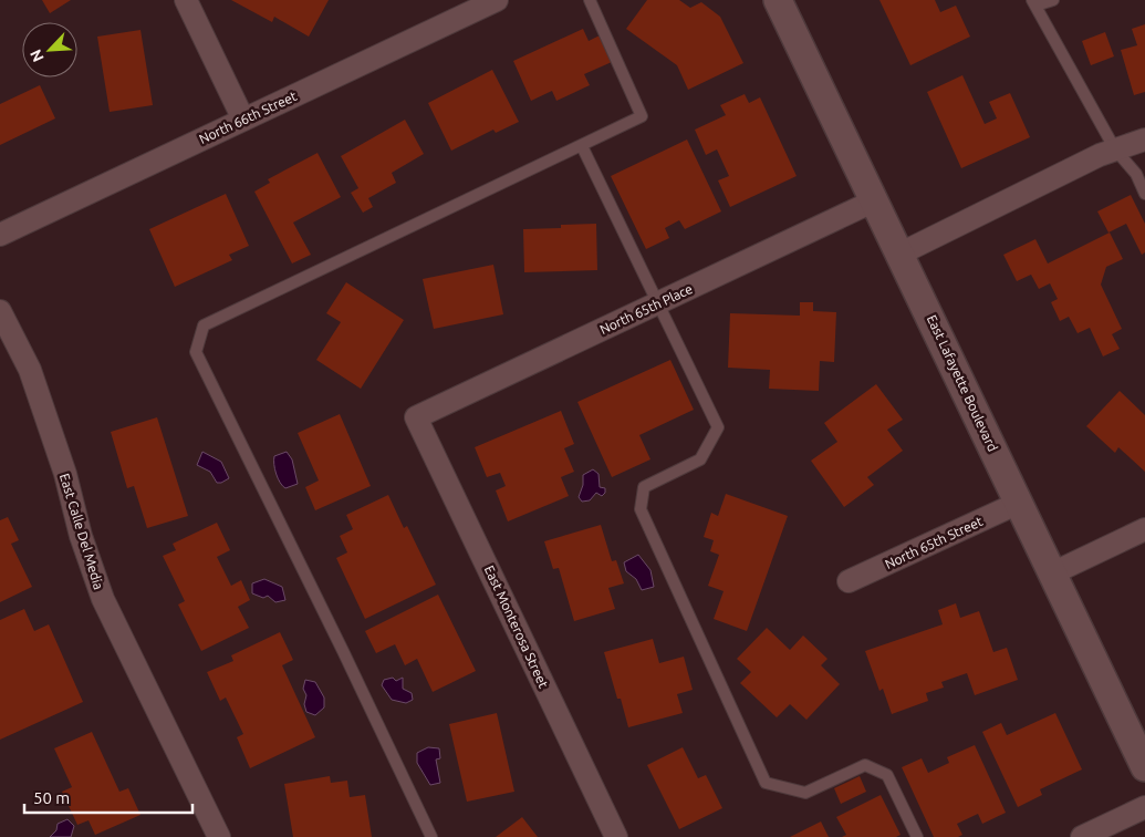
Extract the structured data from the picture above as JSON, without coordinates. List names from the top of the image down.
{
  "streets": {
    "street": [
      "North 66th Street",
      "North 65th Place",
      "East Lafayette Boulevard",
      "East Calle Del Media",
      "North 65th Street",
      "East Monterosa Street"
    ]
  },
  "crossings": [
    ["North 65th Place", "East Lafayette Boulevard"],
    ["North 65th Place", "East Monterosa Street"],
    ["East Lafayette Boulevard", "North 65th Street"]
  ],
  "scale_bar": "50 m",
  "north": "bottom left"
}
